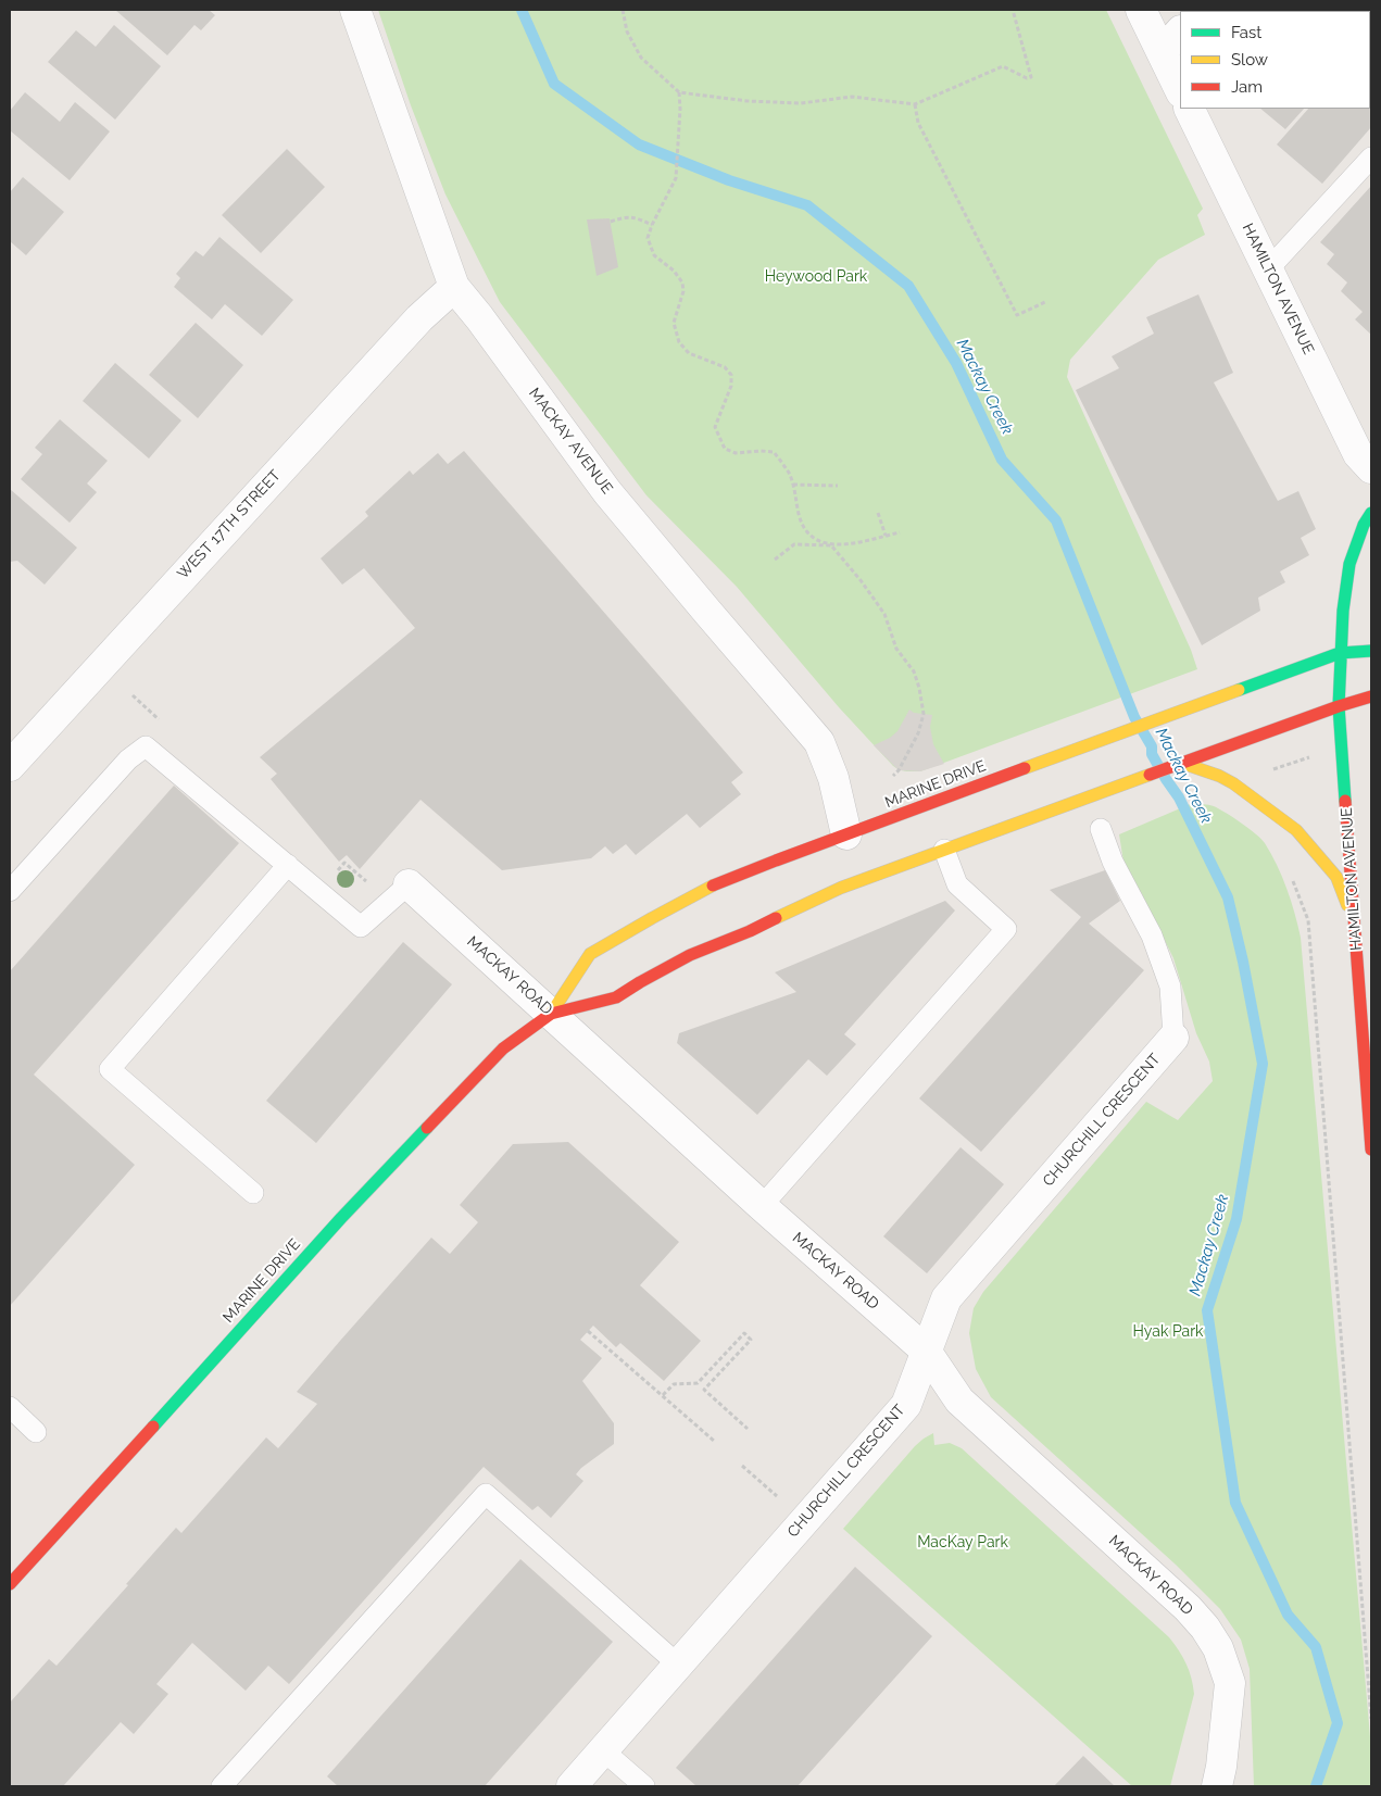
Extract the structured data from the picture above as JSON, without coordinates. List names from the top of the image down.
{
  "streets": {
    "main road": ["HAMILTON AVENUE", "MARINE DRIVE"],
    "street": [
      "MACKAY AVENUE",
      "WEST 17TH STREET",
      "MACKAY ROAD",
      "CHURCHILL CRESCENT"
    ]
  },
  "crossings": [
    ["HAMILTON AVENUE", "MARINE DRIVE"],
    ["MACKAY AVENUE", "WEST 17TH STREET"],
    ["MACKAY AVENUE", "MARINE DRIVE"],
    ["MARINE DRIVE", "MACKAY ROAD"],
    ["MACKAY ROAD", "CHURCHILL CRESCENT"]
  ],
  "water": ["Mackay Creek"],
  "parks": ["Heywood Park", "Hyak Park", "MacKay Park"],
  "legend": ["Fast", "Slow", "Jam"]
}
